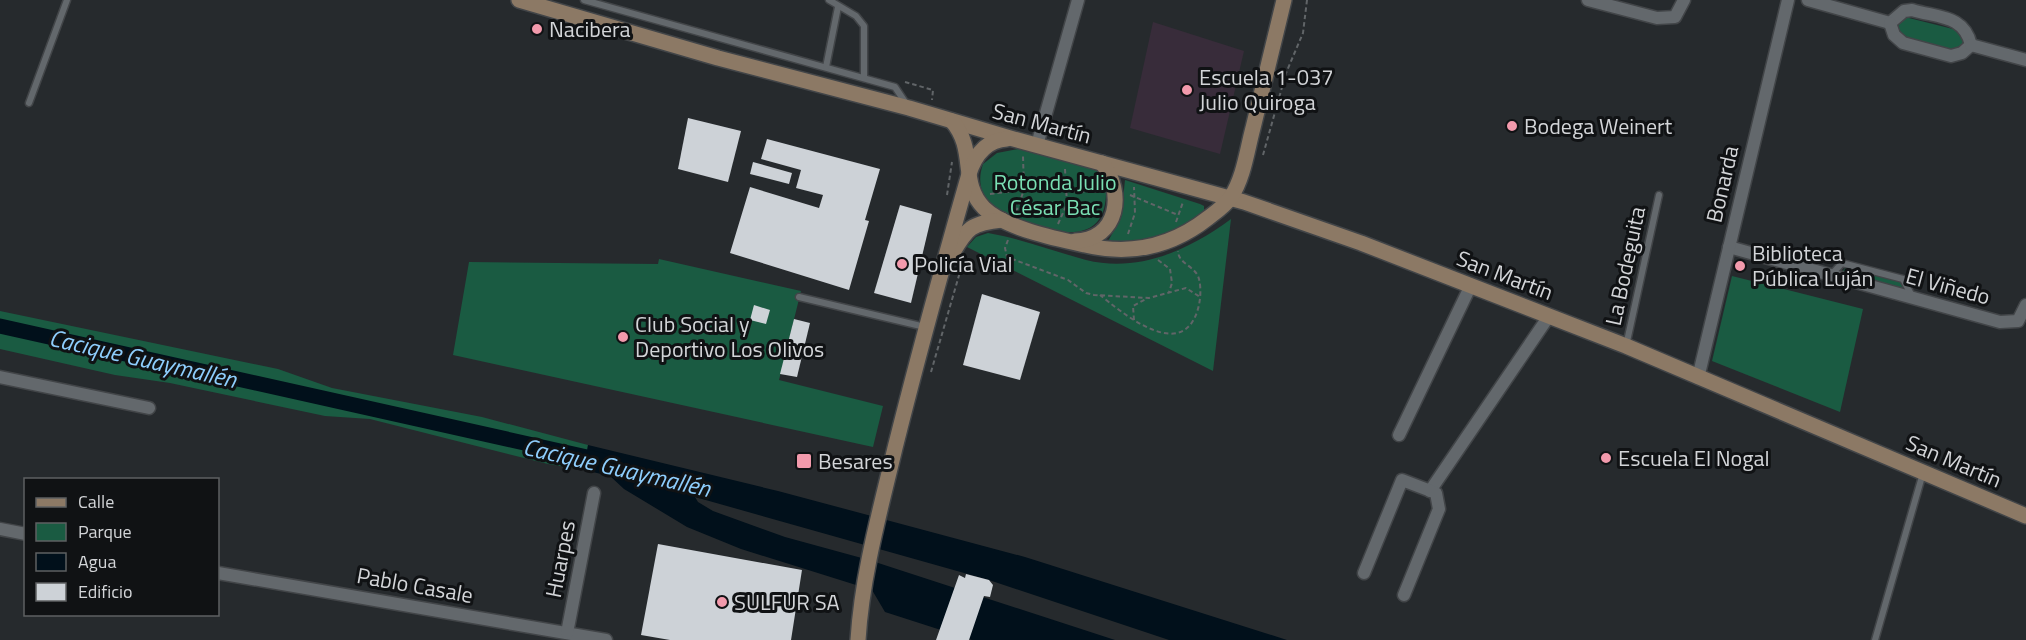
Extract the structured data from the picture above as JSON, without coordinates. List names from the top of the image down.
{
  "streets": {
    "main road": ["San Martín"],
    "street": [
      "Bonarda",
      "El Viñedo",
      "Huarpes",
      "Pablo Casale"
    ],
    "lane": ["La Bodeguita"]
  },
  "crossings": [
    ["San Martín", "Bonarda"],
    ["San Martín", "La Bodeguita"],
    ["Bonarda", "El Viñedo"],
    ["Huarpes", "Pablo Casale"]
  ],
  "water": ["Cacique Guaymallén"],
  "parks": ["Rotonda Julio César Bac"],
  "places": {
    "other": [
      "Nacibera",
      "Escuela 1-037 Julio Quiroga",
      "Bodega Weinert",
      "Policía Vial",
      "Biblioteca Pública Luján",
      "Club Social y Deportivo Los Olivos",
      "Escuela El Nogal",
      "SULFUR SA"
    ],
    "transit": ["Besares"]
  },
  "legend": [
    "Calle",
    "Parque",
    "Agua",
    "Edificio"
  ]
}
